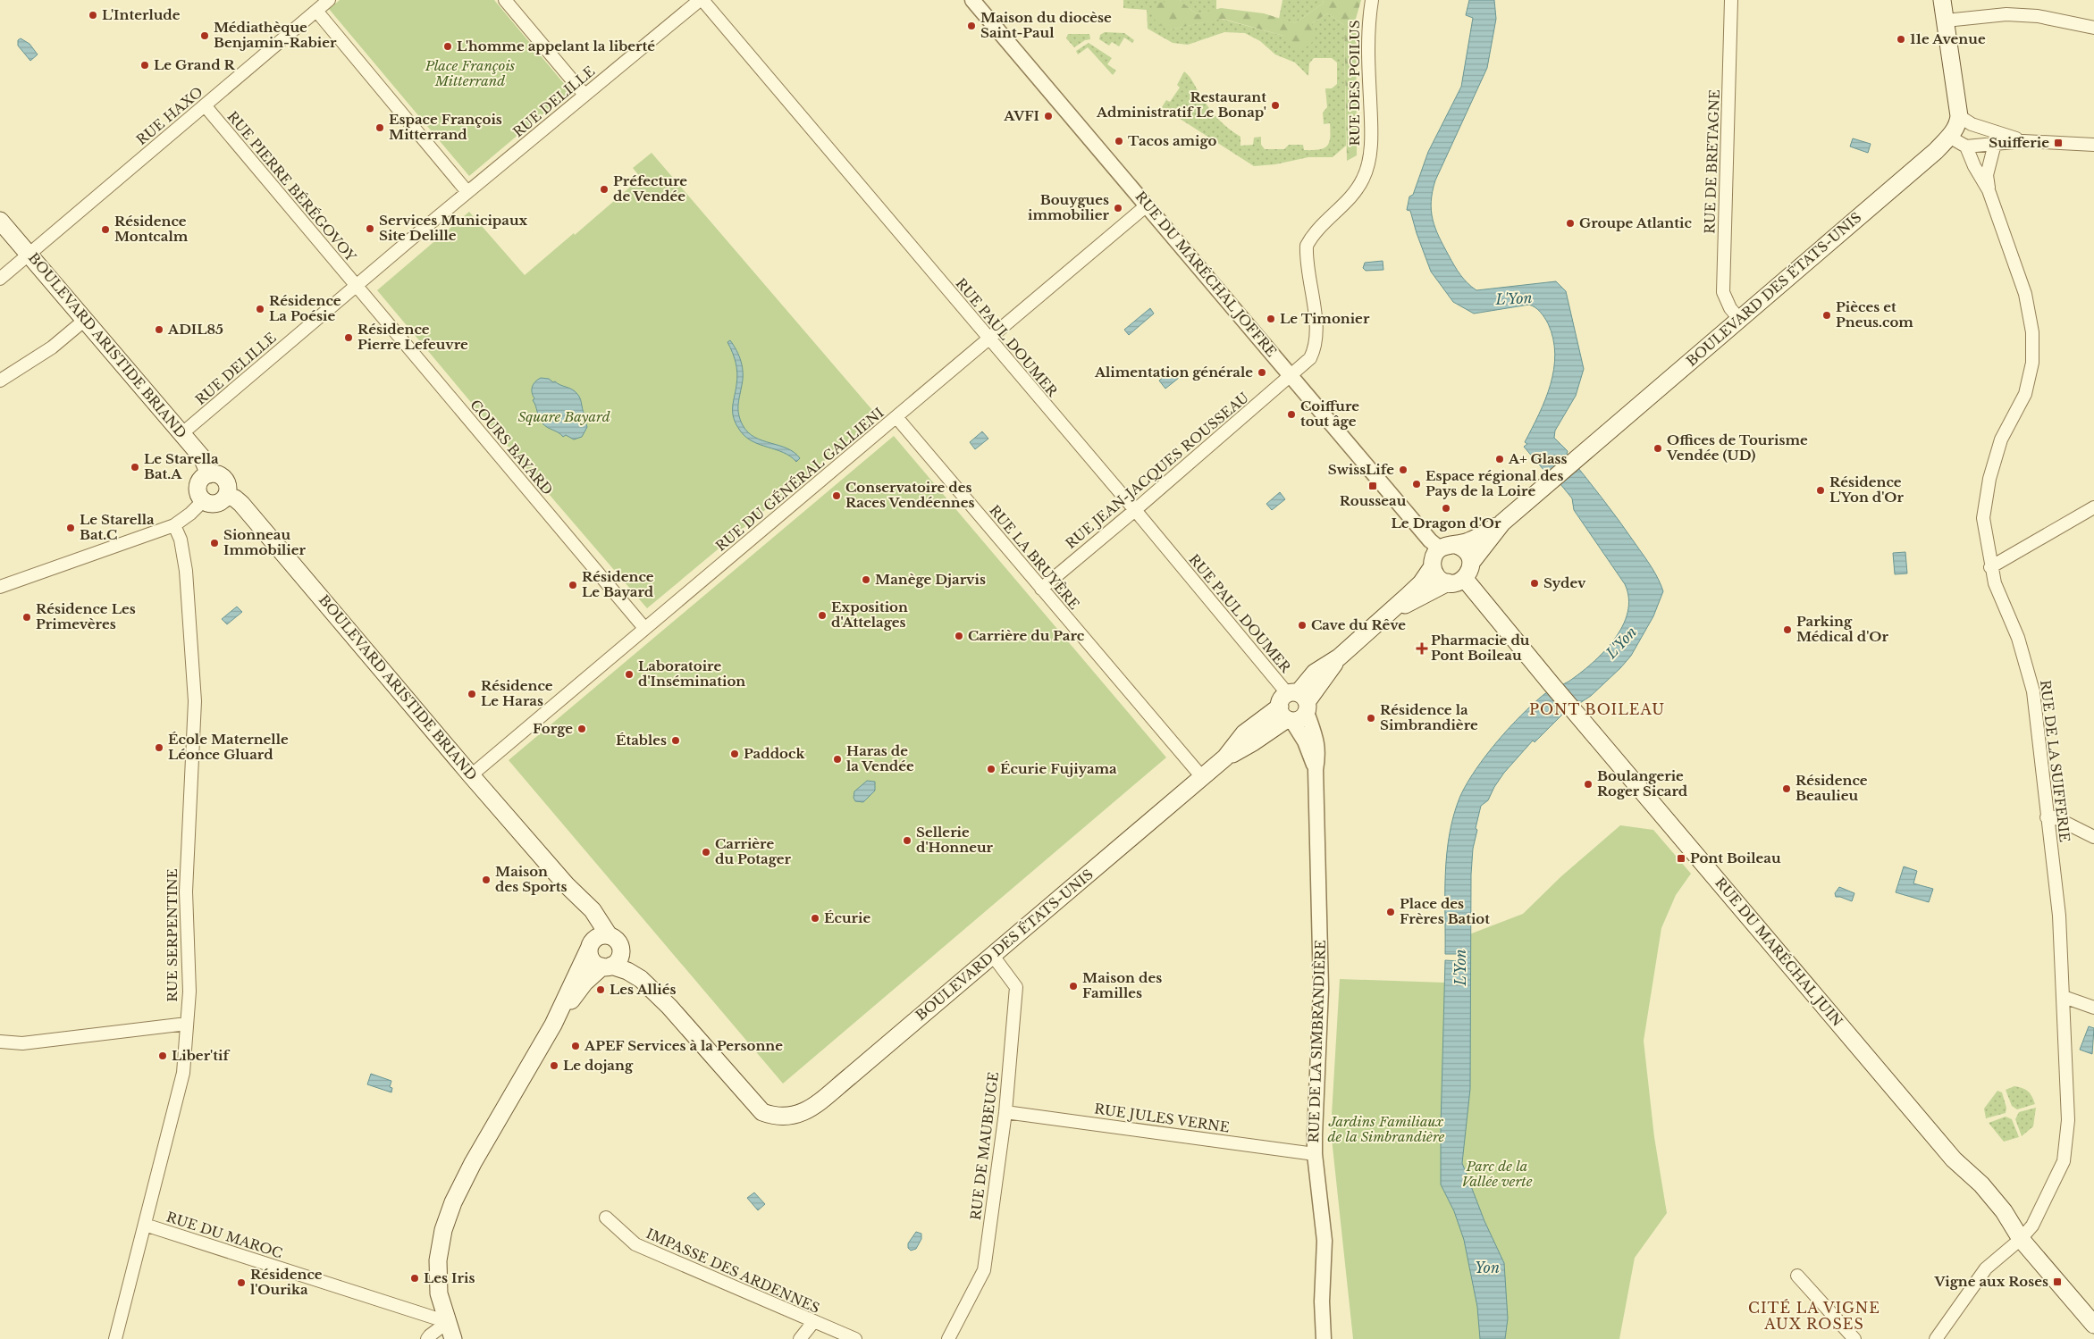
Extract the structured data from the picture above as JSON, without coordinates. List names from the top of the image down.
{
  "streets": {
    "main road": ["BOULEVARD DES ÉTATS-UNIS", "BOULEVARD ARISTIDE BRIAND", "RUE DU MARÉCHAL JUIN"],
    "street": [
      "RUE DES POILUS",
      "RUE DELILLE",
      "RUE HAXO",
      "RUE DE BRETAGNE",
      "RUE PIERRE BÉRÉGOVOY",
      "RUE DU MARÉCHAL JOFFRE",
      "RUE PAUL DOUMER",
      "COURS BAYARD",
      "RUE JEAN-JACQUES ROUSSEAU",
      "RUE DU GÉNÉRAL GALLIENI",
      "RUE LA BRUYÈRE",
      "RUE DE LA SUIFFERIE",
      "RUE SERPENTINE",
      "RUE DE LA SIMBRANDIÈRE",
      "RUE JULES VERNE",
      "RUE DE MAUBEUGE",
      "RUE DU MAROC",
      "IMPASSE DES ARDENNES"
    ]
  },
  "crossings": [
    ["RUE DES POILUS", "RUE DU MARÉCHAL JOFFRE"],
    ["RUE DES POILUS", "RUE JEAN-JACQUES ROUSSEAU"],
    ["RUE DELILLE", "RUE PIERRE BÉRÉGOVOY"],
    ["RUE DELILLE", "RUE PAUL DOUMER"],
    ["RUE DELILLE", "BOULEVARD ARISTIDE BRIAND"],
    ["RUE DELILLE", "COURS BAYARD"],
    ["RUE HAXO", "RUE PIERRE BÉRÉGOVOY"],
    ["RUE HAXO", "BOULEVARD ARISTIDE BRIAND"],
    ["RUE DE BRETAGNE", "BOULEVARD DES ÉTATS-UNIS"],
    ["RUE PIERRE BÉRÉGOVOY", "COURS BAYARD"],
    ["RUE DU MARÉCHAL JOFFRE", "BOULEVARD DES ÉTATS-UNIS"],
    ["RUE DU MARÉCHAL JOFFRE", "RUE JEAN-JACQUES ROUSSEAU"],
    ["RUE DU MARÉCHAL JOFFRE", "RUE DU GÉNÉRAL GALLIENI"],
    ["RUE DU MARÉCHAL JOFFRE", "RUE DU MARÉCHAL JUIN"],
    ["BOULEVARD DES ÉTATS-UNIS", "RUE PAUL DOUMER"],
    ["BOULEVARD DES ÉTATS-UNIS", "BOULEVARD ARISTIDE BRIAND"],
    ["BOULEVARD DES ÉTATS-UNIS", "RUE LA BRUYÈRE"],
    ["BOULEVARD DES ÉTATS-UNIS", "RUE DU MARÉCHAL JUIN"],
    ["BOULEVARD DES ÉTATS-UNIS", "RUE DE LA SIMBRANDIÈRE"],
    ["BOULEVARD DES ÉTATS-UNIS", "RUE DE MAUBEUGE"],
    ["RUE PAUL DOUMER", "RUE JEAN-JACQUES ROUSSEAU"],
    ["RUE PAUL DOUMER", "RUE DU GÉNÉRAL GALLIENI"],
    ["RUE PAUL DOUMER", "RUE DE LA SIMBRANDIÈRE"],
    ["BOULEVARD ARISTIDE BRIAND", "RUE DU GÉNÉRAL GALLIENI"],
    ["COURS BAYARD", "RUE DU GÉNÉRAL GALLIENI"],
    ["RUE JEAN-JACQUES ROUSSEAU", "RUE LA BRUYÈRE"],
    ["RUE DU GÉNÉRAL GALLIENI", "RUE LA BRUYÈRE"],
    ["RUE DE LA SUIFFERIE", "RUE DU MARÉCHAL JUIN"],
    ["RUE SERPENTINE", "RUE DU MAROC"],
    ["RUE DE LA SIMBRANDIÈRE", "RUE JULES VERNE"],
    ["RUE JULES VERNE", "RUE DE MAUBEUGE"]
  ],
  "districts": ["PONT BOILEAU", "CITÉ LA VIGNE AUX ROSES"],
  "water": ["L'Yon", "Yon"],
  "parks": [
    "Place François Mitterrand",
    "Square Bayard",
    "Jardins Familiaux de la Simbrandière",
    "Parc de la Vallée verte"
  ],
  "places": {
    "other": [
      "L'Interlude",
      "Maison du diocèse Saint-Paul",
      "Médiathèque Benjamin-Rabier",
      "11e Avenue",
      "L'homme appelant la liberté",
      "Le Grand R",
      "Restaurant Administratif Le Bonap'",
      "AVFI",
      "Espace François Mitterrand",
      "Tacos amigo",
      "Préfecture de Vendée",
      "Bouygues immobilier",
      "Groupe Atlantic",
      "Services Municipaux Site Delille",
      "Résidence Montcalm",
      "Résidence La Poésie",
      "Pièces et Pneus.com",
      "Le Timonier",
      "ADIL85",
      "Résidence Pierre Lefeuvre",
      "Alimentation générale",
      "Coiffure tout âge",
      "Offices de Tourisme Vendée (UD)",
      "A+ Glass",
      "Le Starella Bat.A",
      "SwissLife",
      "Espace régional des Pays de la Loire",
      "Résidence L'Yon d'Or",
      "Conservatoire des Races Vendéennes",
      "Le Dragon d'Or",
      "Le Starella Bat.C",
      "Sionneau Immobilier",
      "Manège Djarvis",
      "Sydev",
      "Résidence Le Bayard",
      "Exposition d'Attelages",
      "Résidence Les Primevères",
      "Cave du Rêve",
      "Parking Médical d'Or",
      "Carrière du Parc",
      "Laboratoire d'Insémination",
      "Résidence Le Haras",
      "Résidence la Simbrandière",
      "Forge",
      "Étables",
      "École Maternelle Léonce Gluard",
      "Paddock",
      "Haras de la Vendée",
      "Écurie Fujiyama",
      "Boulangerie Roger Sicard",
      "Résidence Beaulieu",
      "Sellerie d'Honneur",
      "Carrière du Potager",
      "Maison des Sports",
      "Place des Frères Batiot",
      "Écurie",
      "Maison des Familles",
      "Les Alliés",
      "APEF Services à la Personne",
      "Liber'tif",
      "Le dojang",
      "Les Iris",
      "Résidence l'Ourika"
    ],
    "transit": [
      "Suifferie",
      "Rousseau",
      "Pont Boileau",
      "Vigne aux Roses"
    ],
    "health": ["Pharmacie du Pont Boileau"]
  }
}
